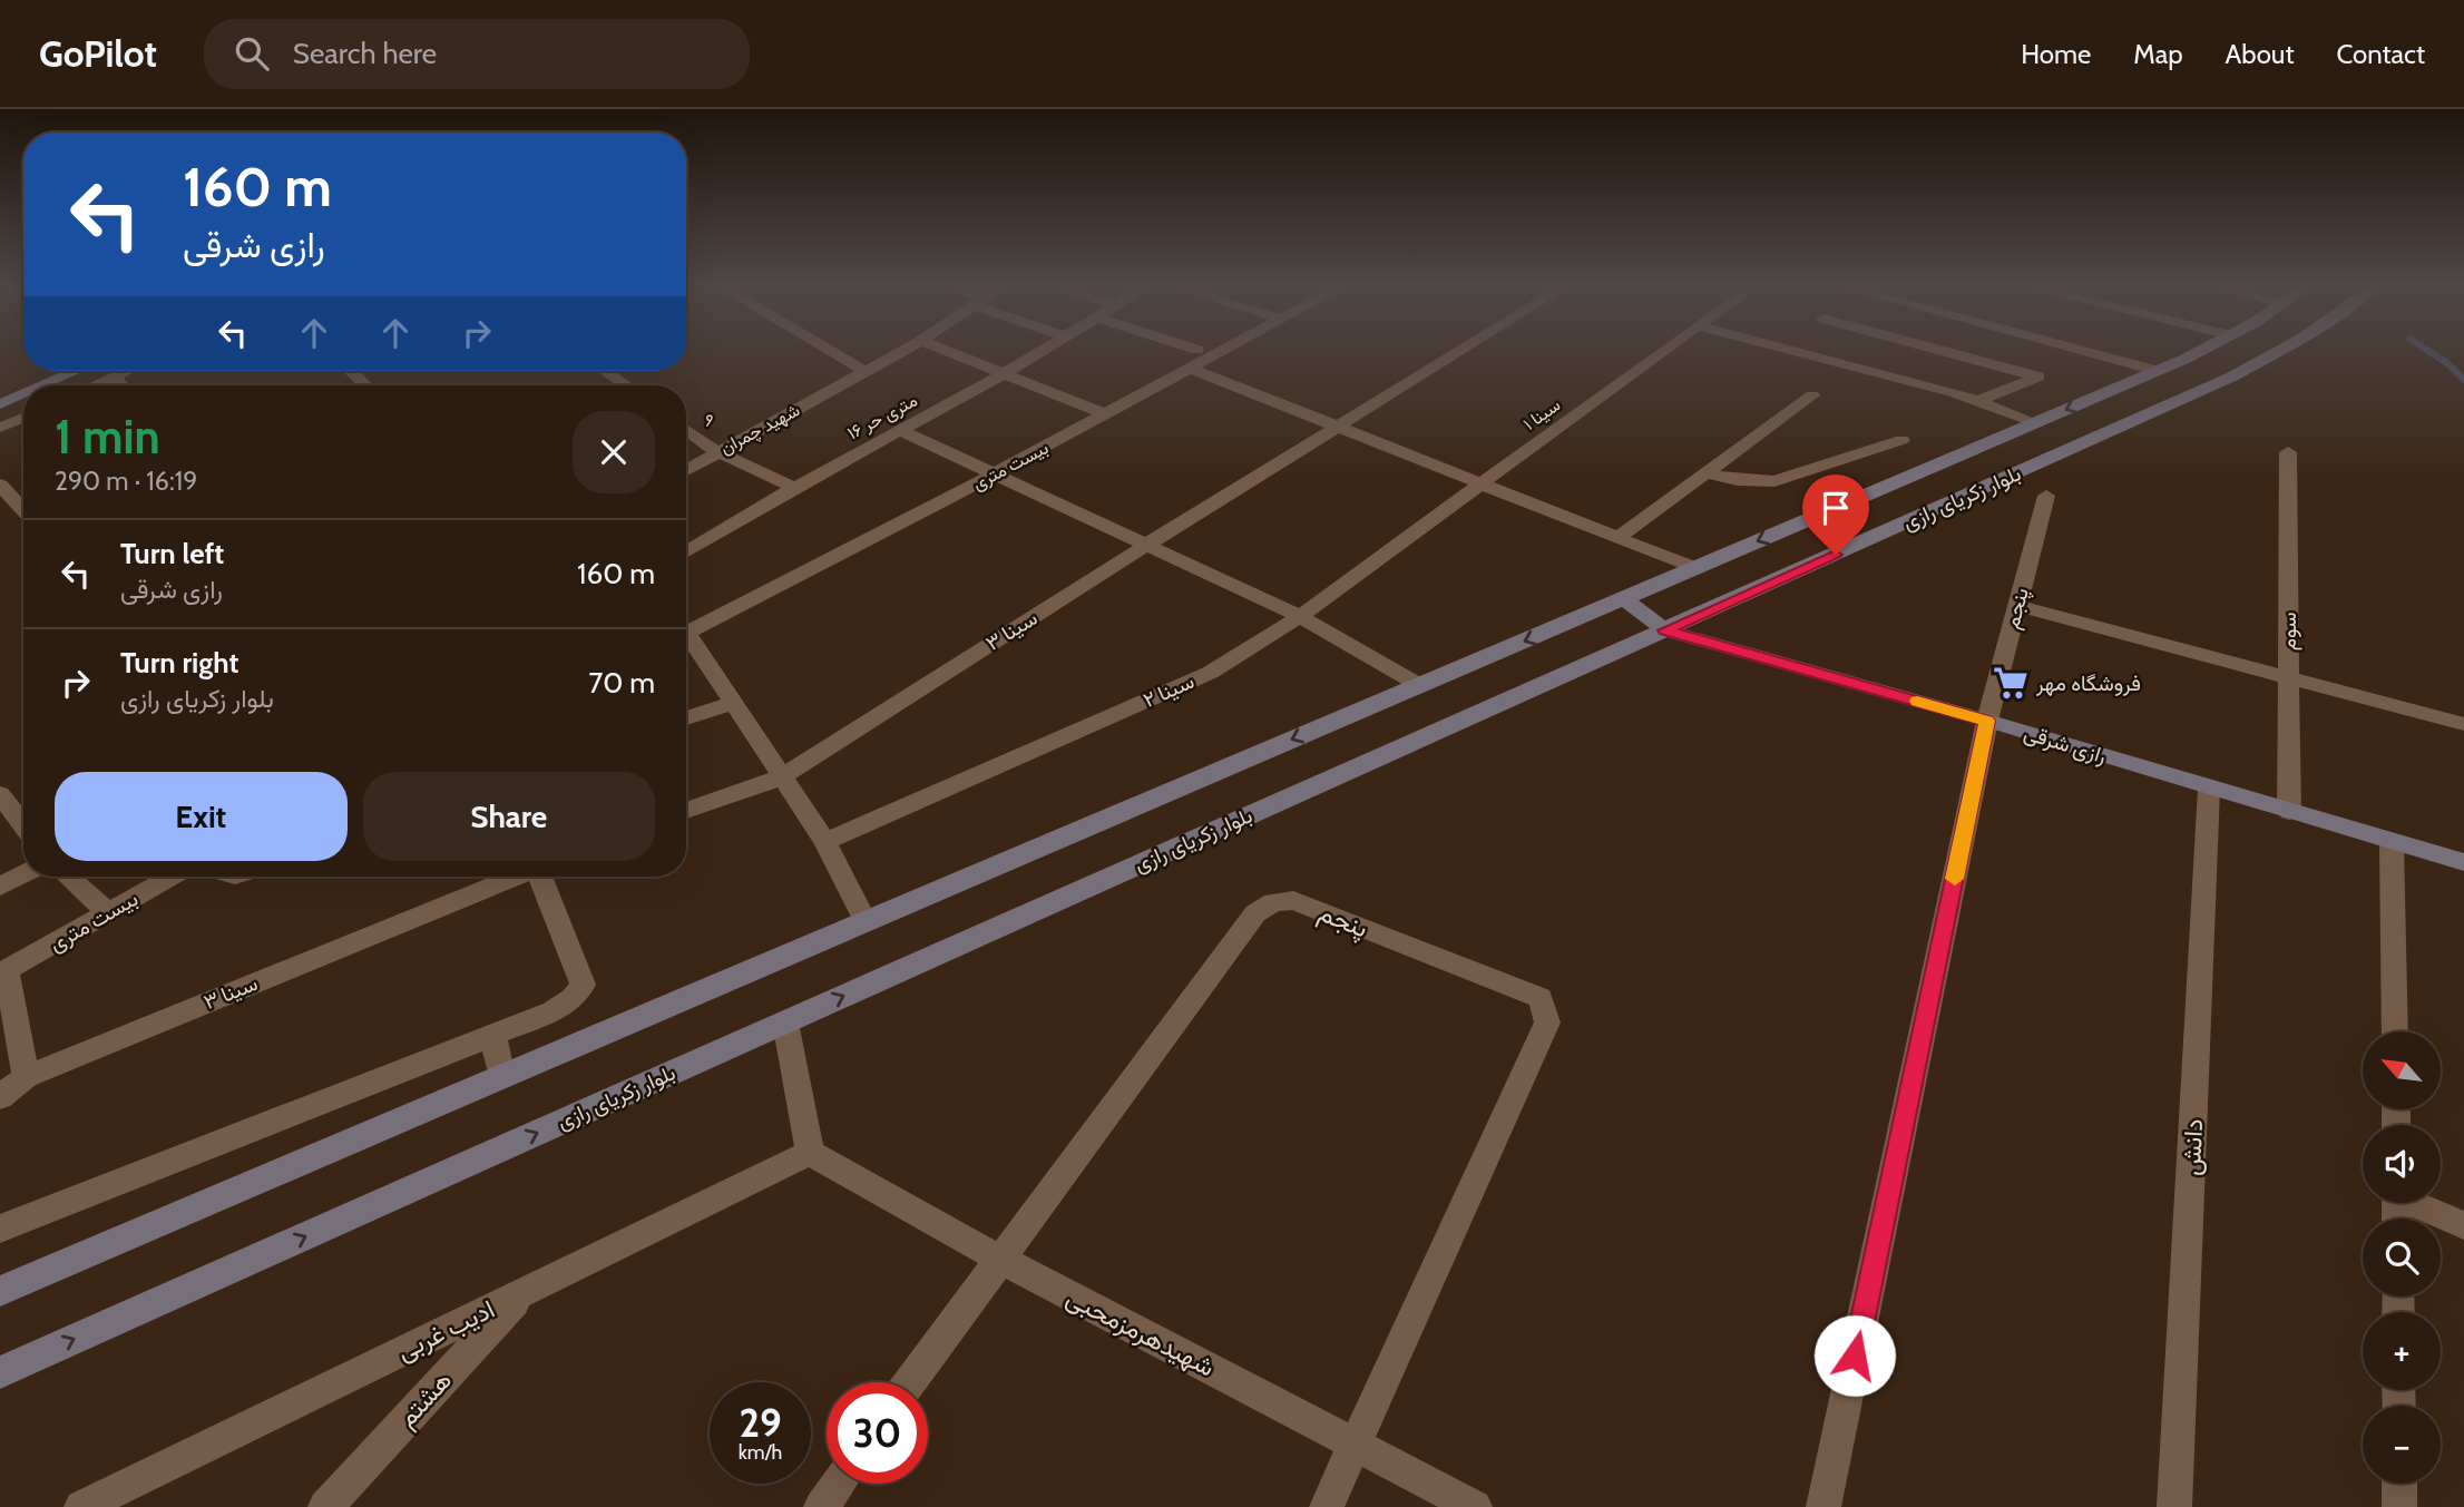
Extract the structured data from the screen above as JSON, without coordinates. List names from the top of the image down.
{
  "streets": {
    "main road": ["بلوار زکریای رازی", "رازی شرقی"],
    "street": [
      "۱ سینا",
      "۱۶ متری حر",
      "۹",
      "شهید چمران",
      "بیست متری",
      "پنجم",
      "سینا ۳",
      "سوم",
      "سینا ۲",
      "دانش",
      "ادیب غربی",
      "شهیدهرمزمحبی",
      "هشتم"
    ]
  },
  "crossings": [
    ["۱ سینا", "سینا ۲"],
    ["۱۶ متری حر", "۹"],
    ["۹", "شهید چمران"],
    ["بلوار زکریای رازی", "رازی شرقی"],
    ["پنجم", "رازی شرقی"],
    ["پنجم", "شهیدهرمزمحبی"],
    ["سوم", "رازی شرقی"],
    ["رازی شرقی", "دانش"],
    ["ادیب غربی", "شهیدهرمزمحبی"],
    ["ادیب غربی", "هشتم"]
  ],
  "places": {
    "supermarket": ["فروشگاه مهر"]
  },
  "north": "top left",
  "page": {
    "header": "GoPilot",
    "search": "Search here",
    "nav": [
      "Home",
      "Map",
      "About",
      "Contact"
    ],
    "turn": ["160 m", "رازی شرقی"],
    "heading": ["1 min", "290 m · 16:19"],
    "list": [
      {
        "name": "Turn left",
        "note": "رازی شرقی",
        "value": "160 m"
      },
      {
        "name": "Turn right",
        "note": "بلوار زکریای رازی",
        "value": "70 m"
      }
    ],
    "buttons": ["Exit", "Share"],
    "map_buttons": ["+", "−"],
    "speed": "29 km/h",
    "limit": "30"
  }
}
